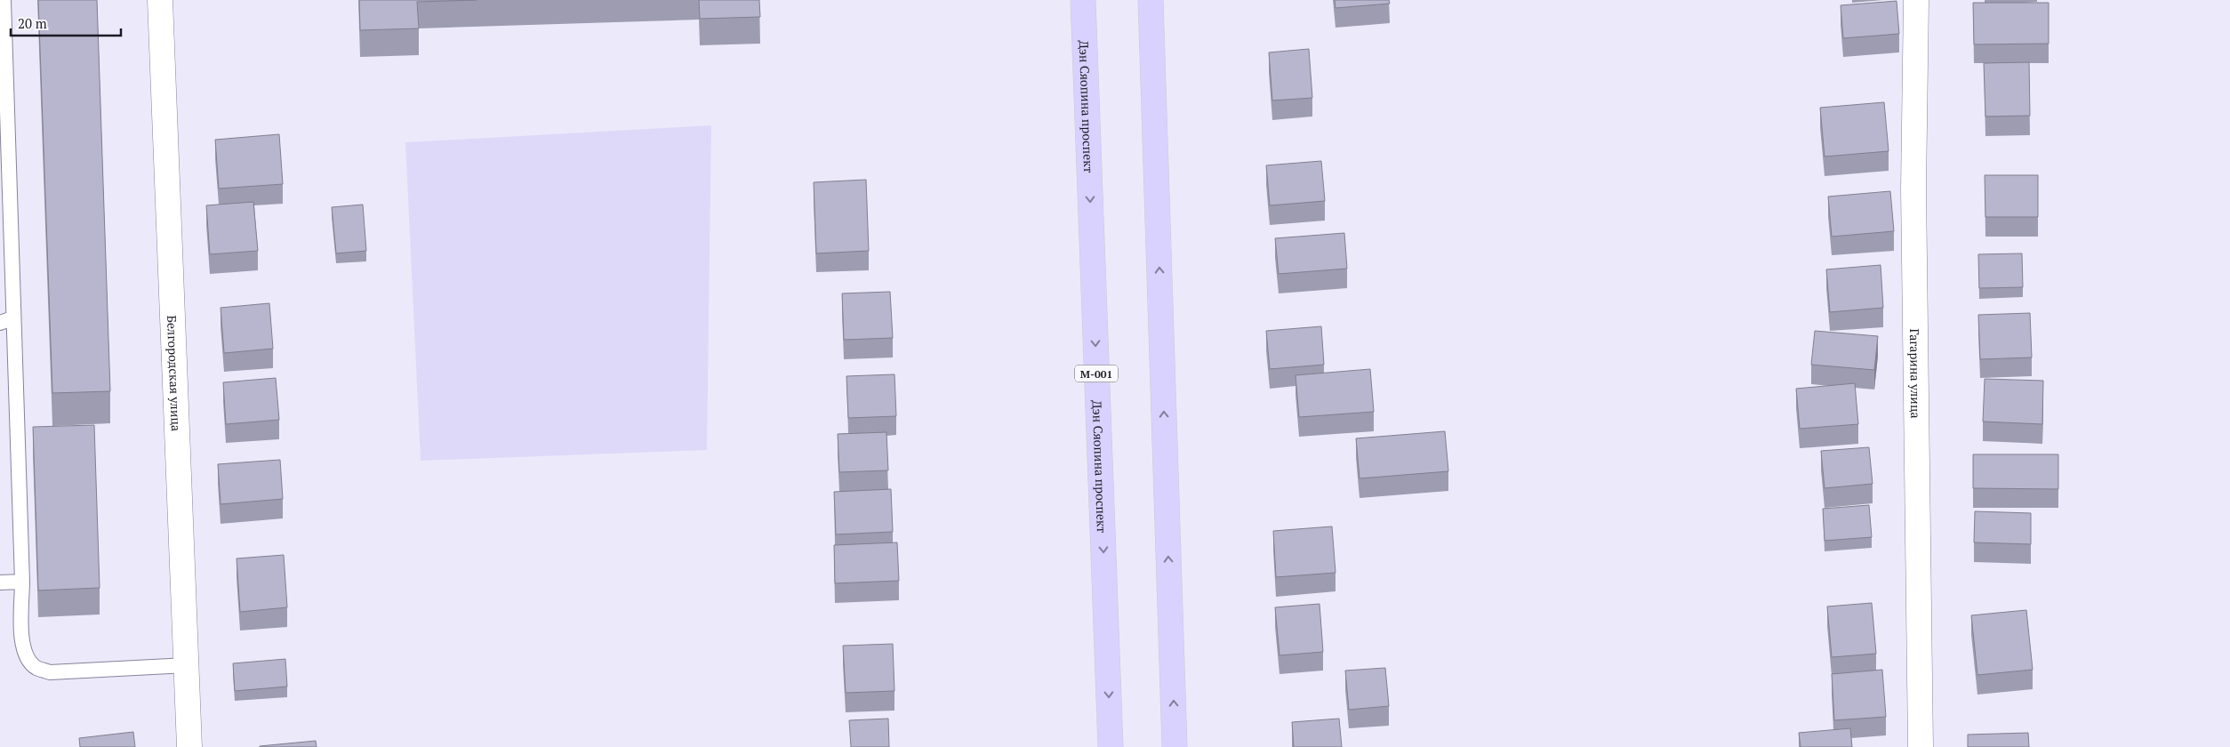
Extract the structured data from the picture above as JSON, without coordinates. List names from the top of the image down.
{
  "streets": {
    "main road": ["Дэн Сяопина проспект", "M-001"],
    "street": ["Белгородская улица", "Гагарина улица"]
  },
  "scale_bar": "20 m"
}
